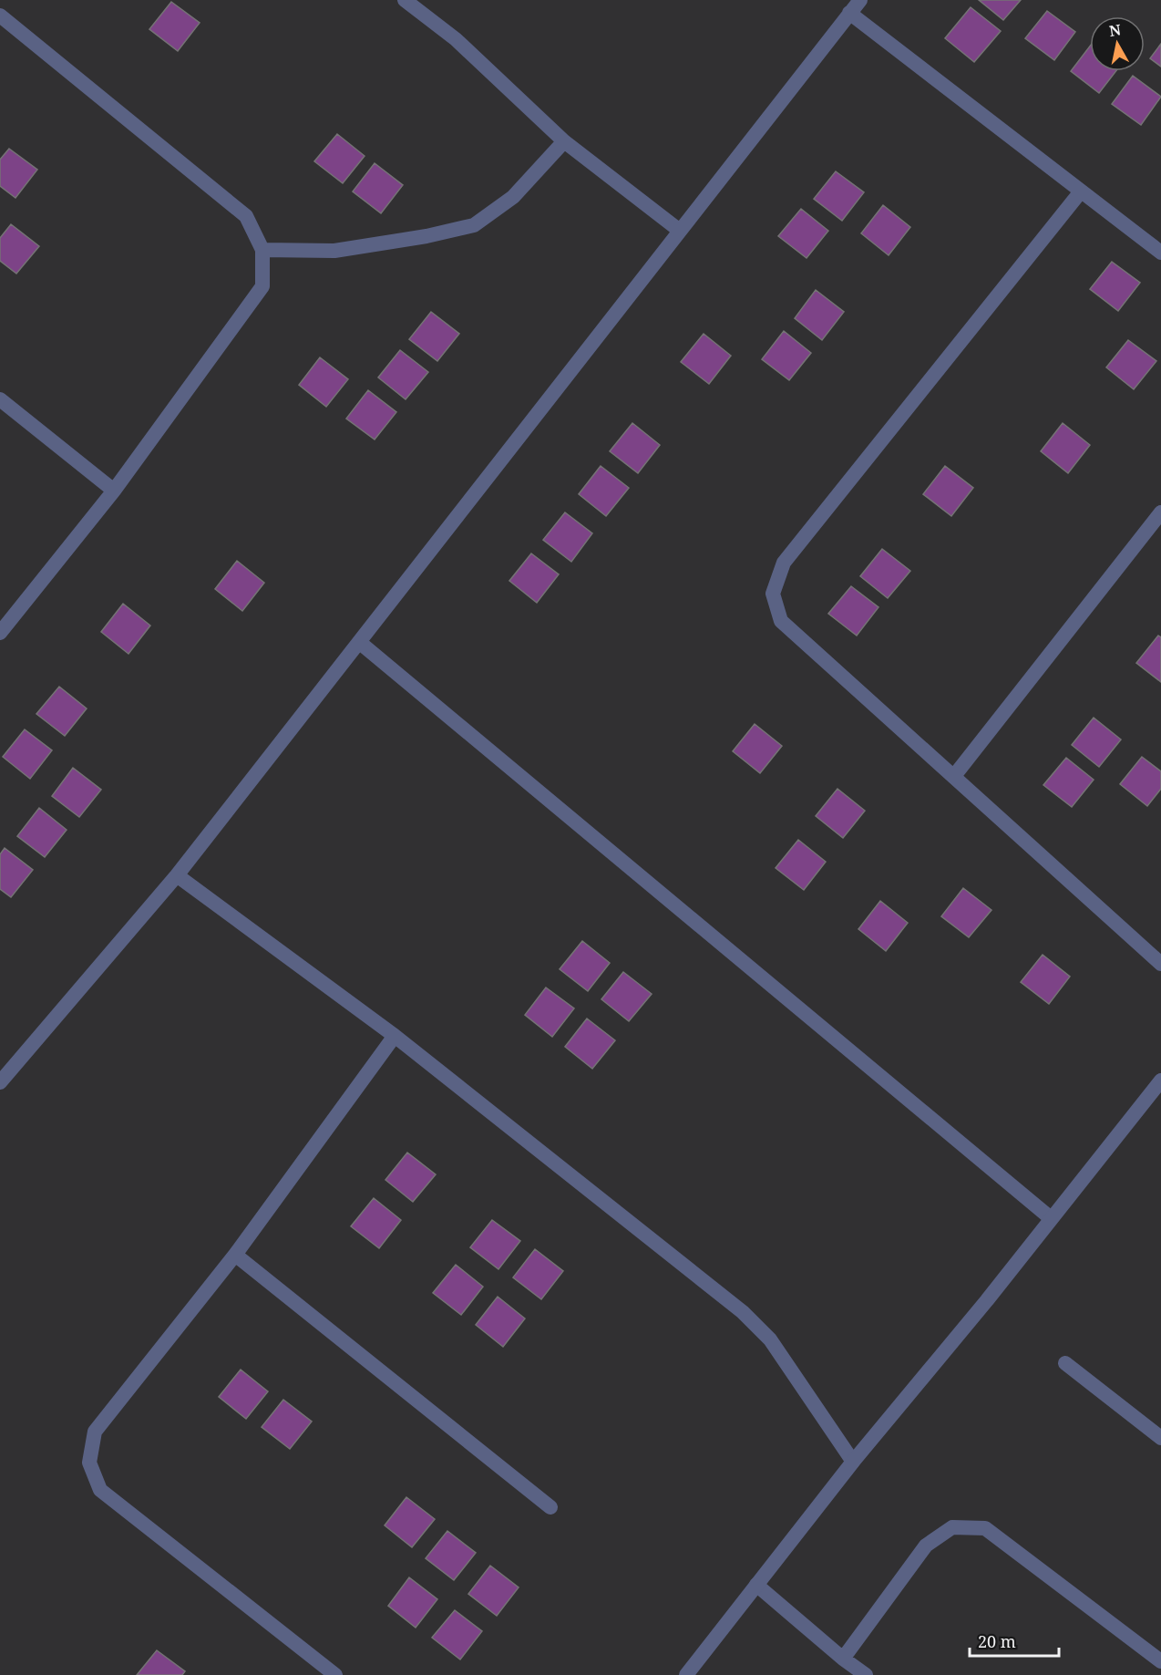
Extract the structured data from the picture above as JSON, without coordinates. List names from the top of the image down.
{
  "scale_bar": "20 m",
  "north": "top"
}
